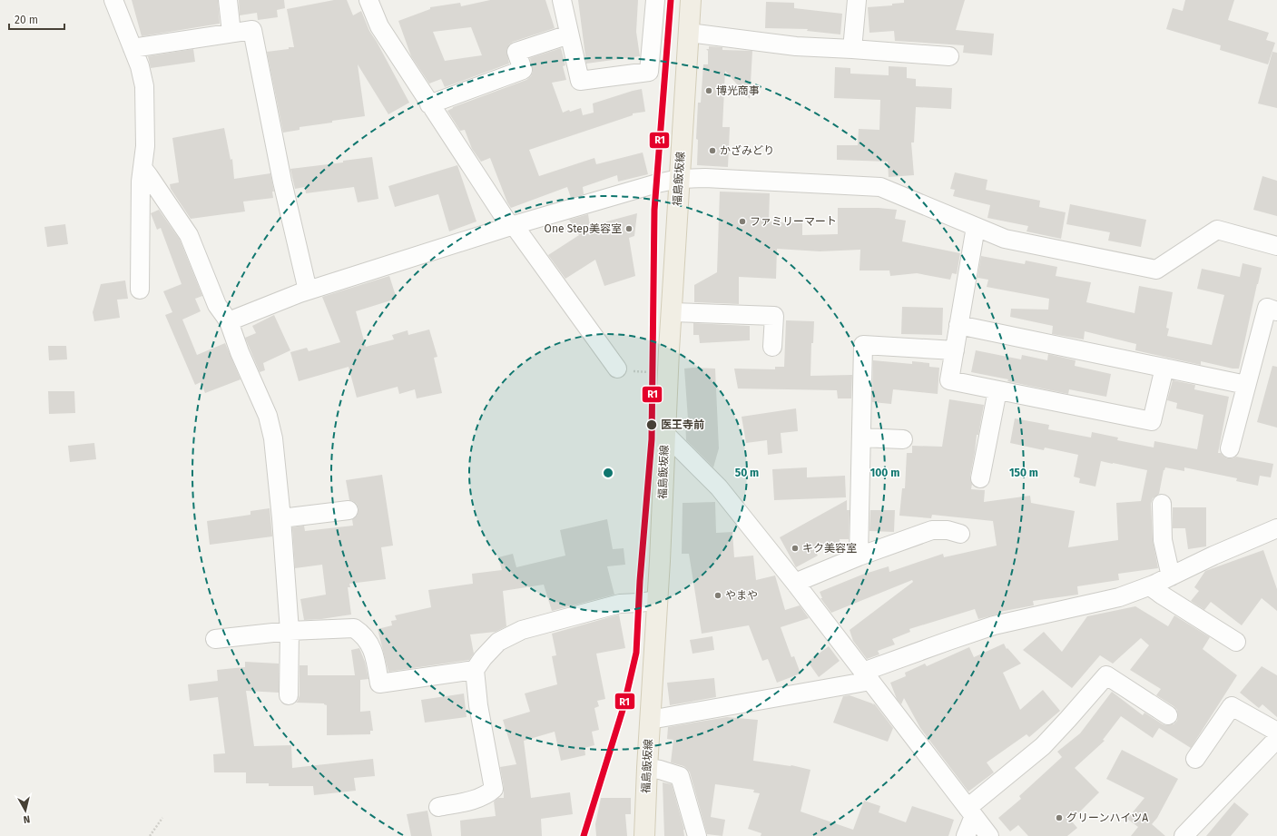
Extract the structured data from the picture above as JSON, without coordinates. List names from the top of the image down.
{
  "streets": {
    "main road": ["福島飯坂線"]
  },
  "places": [
    "博光商事",
    "かざみどり",
    "ファミリーマート",
    "One Step美容室",
    "医王寺前",
    "キク美容室",
    "やまや",
    "グリーンハイツA"
  ],
  "lines": ["transit line R1"],
  "scale_bar": "20 m",
  "north": "bottom",
  "rings": ["50 m", "100 m", "150 m"]
}
